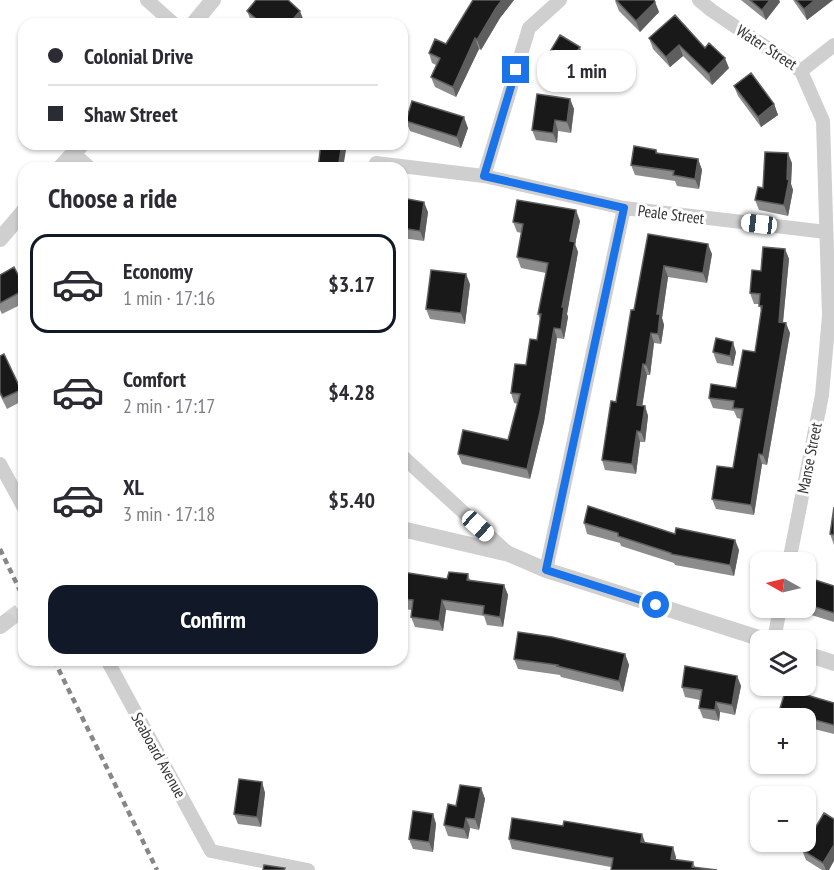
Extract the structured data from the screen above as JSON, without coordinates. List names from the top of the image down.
{
  "streets": {
    "street": [
      "Water Street",
      "Peale Street",
      "Manse Street",
      "Seaboard Avenue"
    ]
  },
  "crossings": [
    ["Water Street", "Manse Street"],
    ["Peale Street", "Manse Street"]
  ],
  "north": "left",
  "page": {
    "banner": ["Colonial Drive", "Shaw Street"],
    "bubble": "1 min",
    "heading": "Choose a ride",
    "list": [
      {
        "name": "Economy",
        "note": "1 min · 17:16",
        "value": "$3.17"
      },
      {
        "name": "Comfort",
        "note": "2 min · 17:17",
        "value": "$4.28"
      },
      {
        "name": "XL",
        "note": "3 min · 17:18",
        "value": "$5.40"
      }
    ],
    "map_buttons": ["+", "−"],
    "buttons": "Confirm"
  }
}
